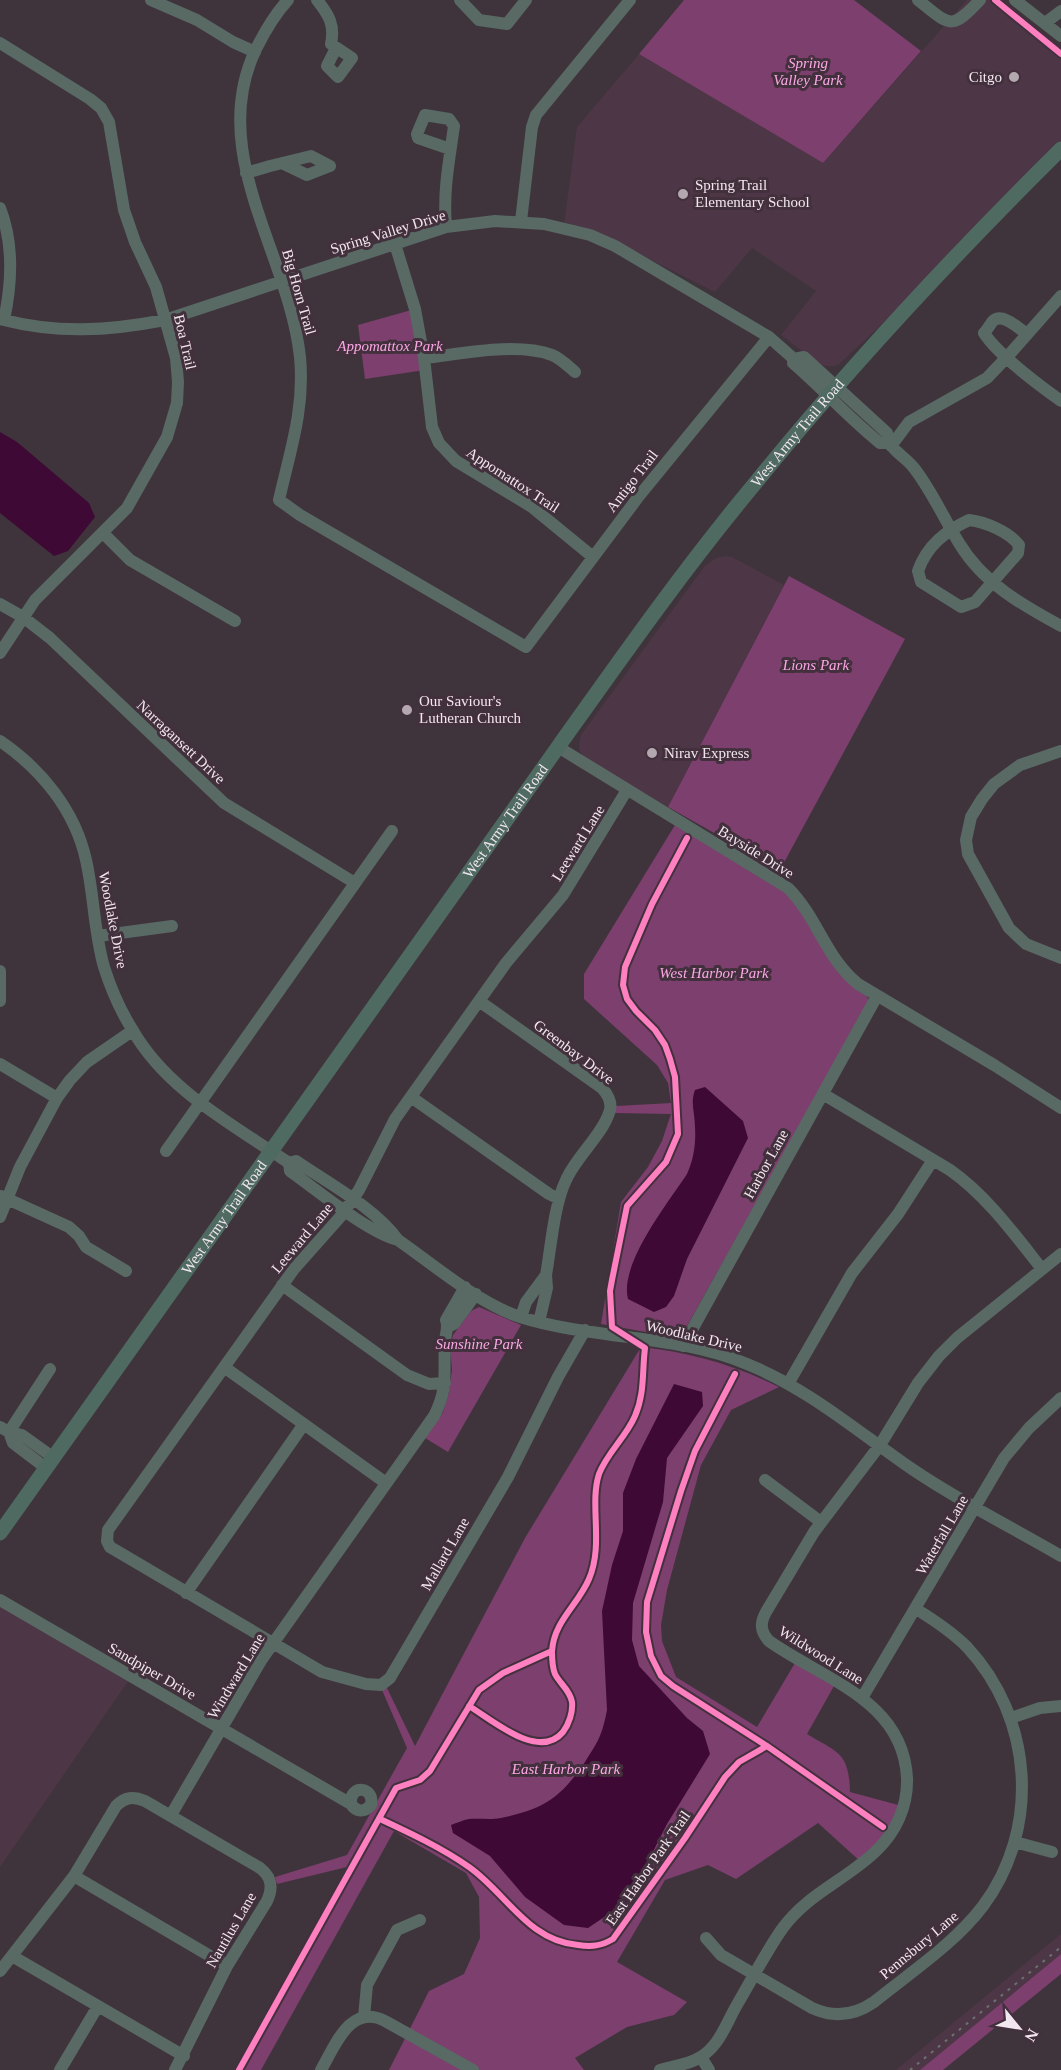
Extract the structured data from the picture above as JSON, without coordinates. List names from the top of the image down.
{
  "streets": {
    "main road": ["West Army Trail Road"],
    "street": [
      "Spring Valley Drive",
      "Big Horn Trail",
      "Boa Trail",
      "Appomattox Trail",
      "Antigo Trail",
      "Narragansett Drive",
      "Leeward Lane",
      "Bayside Drive",
      "Woodlake Drive",
      "Greenbay Drive",
      "Harbor Lane",
      "Waterfall Lane",
      "Mallard Lane",
      "Wildwood Lane",
      "Sandpiper Drive",
      "Windward Lane",
      "Nautilus Lane",
      "Pennsbury Lane"
    ],
    "cycle path": ["East Harbor Park Trail"]
  },
  "crossings": [
    ["Spring Valley Drive", "Big Horn Trail"],
    ["Spring Valley Drive", "Boa Trail"],
    ["Spring Valley Drive", "West Army Trail Road"],
    ["Spring Valley Drive", "Appomattox Trail"],
    ["Spring Valley Drive", "Antigo Trail"],
    ["Big Horn Trail", "Antigo Trail"],
    ["Boa Trail", "Narragansett Drive"],
    ["West Army Trail Road", "Bayside Drive"],
    ["West Army Trail Road", "Woodlake Drive"],
    ["Appomattox Trail", "Antigo Trail"],
    ["Leeward Lane", "Bayside Drive"],
    ["Leeward Lane", "Woodlake Drive"],
    ["Leeward Lane", "Greenbay Drive"],
    ["Leeward Lane", "Mallard Lane"],
    ["Leeward Lane", "Windward Lane"],
    ["Bayside Drive", "Harbor Lane"],
    ["Woodlake Drive", "Greenbay Drive"],
    ["Woodlake Drive", "Harbor Lane"],
    ["Woodlake Drive", "Waterfall Lane"],
    ["Woodlake Drive", "Mallard Lane"],
    ["Woodlake Drive", "Wildwood Lane"],
    ["Woodlake Drive", "Windward Lane"],
    ["Waterfall Lane", "Wildwood Lane"],
    ["Waterfall Lane", "Pennsbury Lane"],
    ["Mallard Lane", "Windward Lane"],
    ["Wildwood Lane", "Pennsbury Lane"],
    ["Sandpiper Drive", "Windward Lane"],
    ["Windward Lane", "Nautilus Lane"]
  ],
  "parks": [
    "Spring Valley Park",
    "Appomattox Park",
    "Lions Park",
    "West Harbor Park",
    "Sunshine Park",
    "East Harbor Park"
  ],
  "places": [
    "Citgo",
    "Spring Trail Elementary School",
    "Our Saviour's Lutheran Church",
    "Nirav Express"
  ],
  "north": "bottom right"
}
